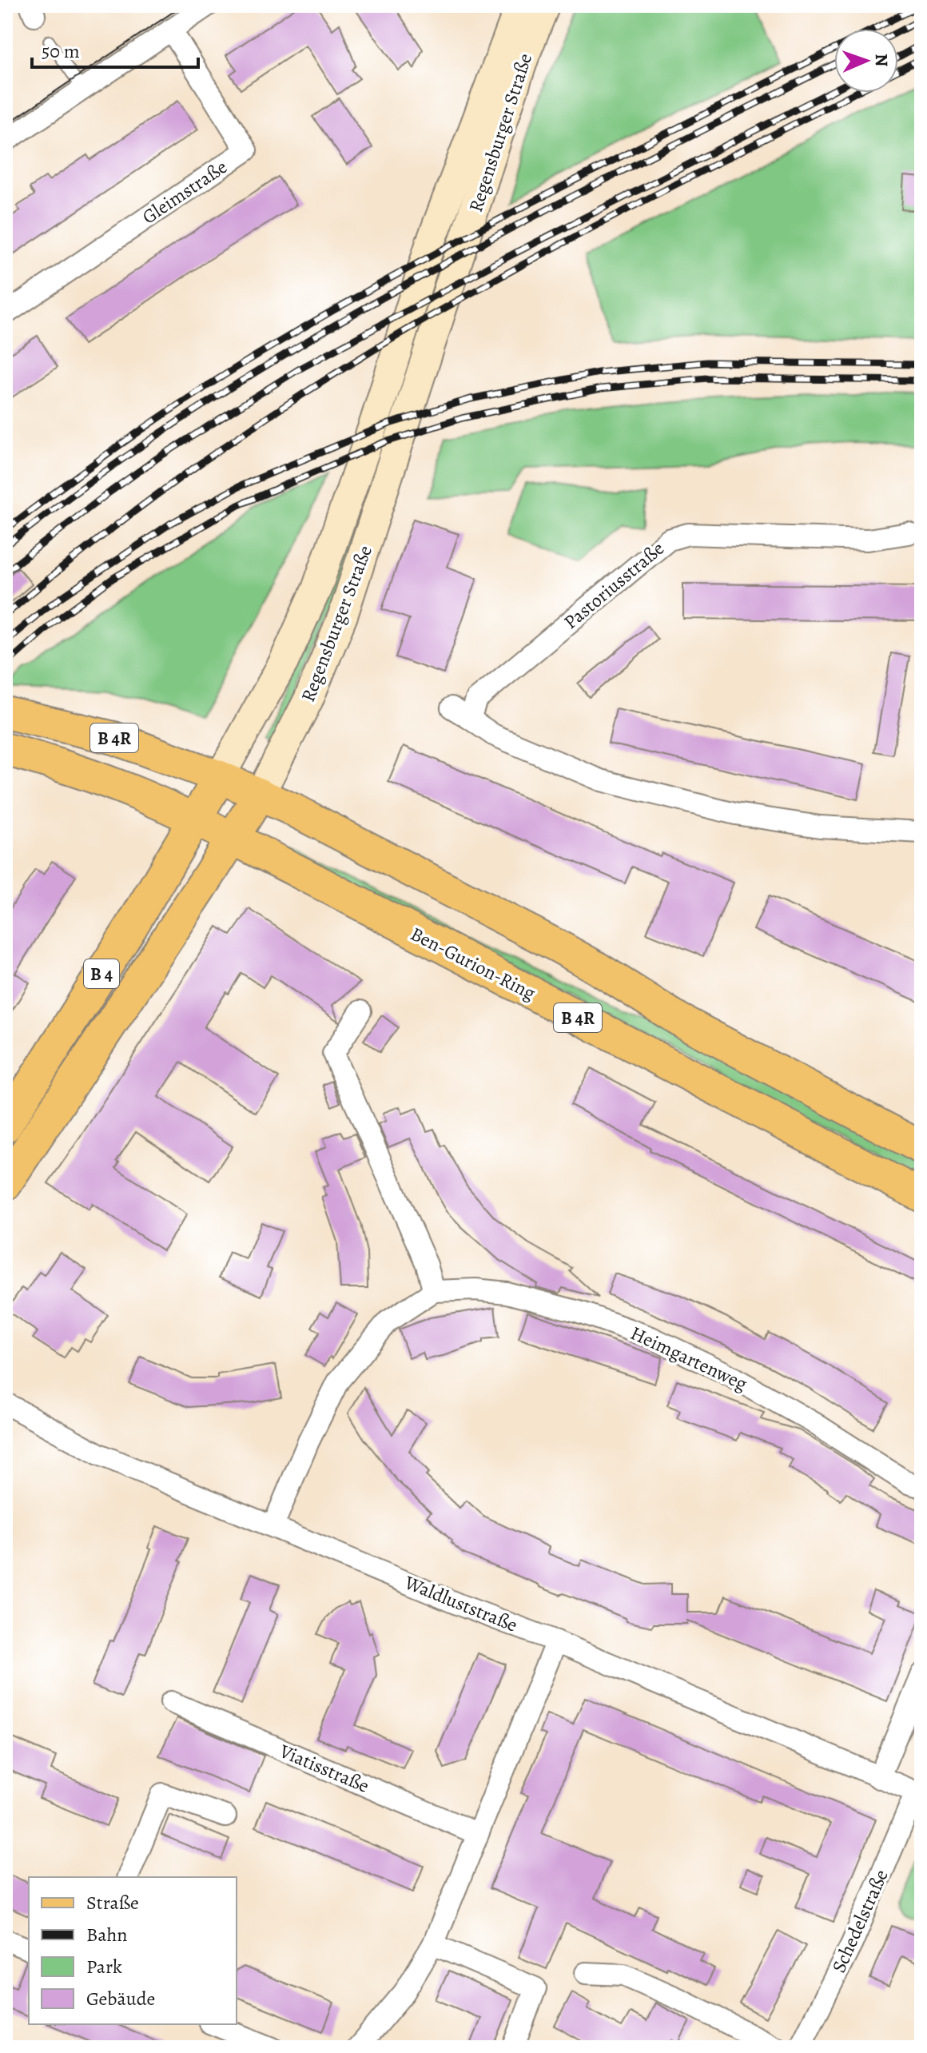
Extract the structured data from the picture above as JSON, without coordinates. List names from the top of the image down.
{
  "streets": {
    "main road": [
      "Regensburger Straße",
      "B 4R",
      "Ben-Gurion-Ring",
      "B 4"
    ],
    "street": [
      "Gleimstraße",
      "Pastoriusstraße",
      "Heimgartenweg",
      "Waldluststraße",
      "Viatisstraße",
      "Schedelstraße"
    ]
  },
  "crossings": [
    ["Regensburger Straße", "B 4R"],
    ["Regensburger Straße", "Ben-Gurion-Ring"],
    ["B 4R", "Ben-Gurion-Ring"],
    ["Waldluststraße", "Schedelstraße"]
  ],
  "legend": [
    "Straße",
    "Bahn",
    "Park",
    "Gebäude"
  ],
  "scale_bar": "50 m",
  "north": "right"
}
